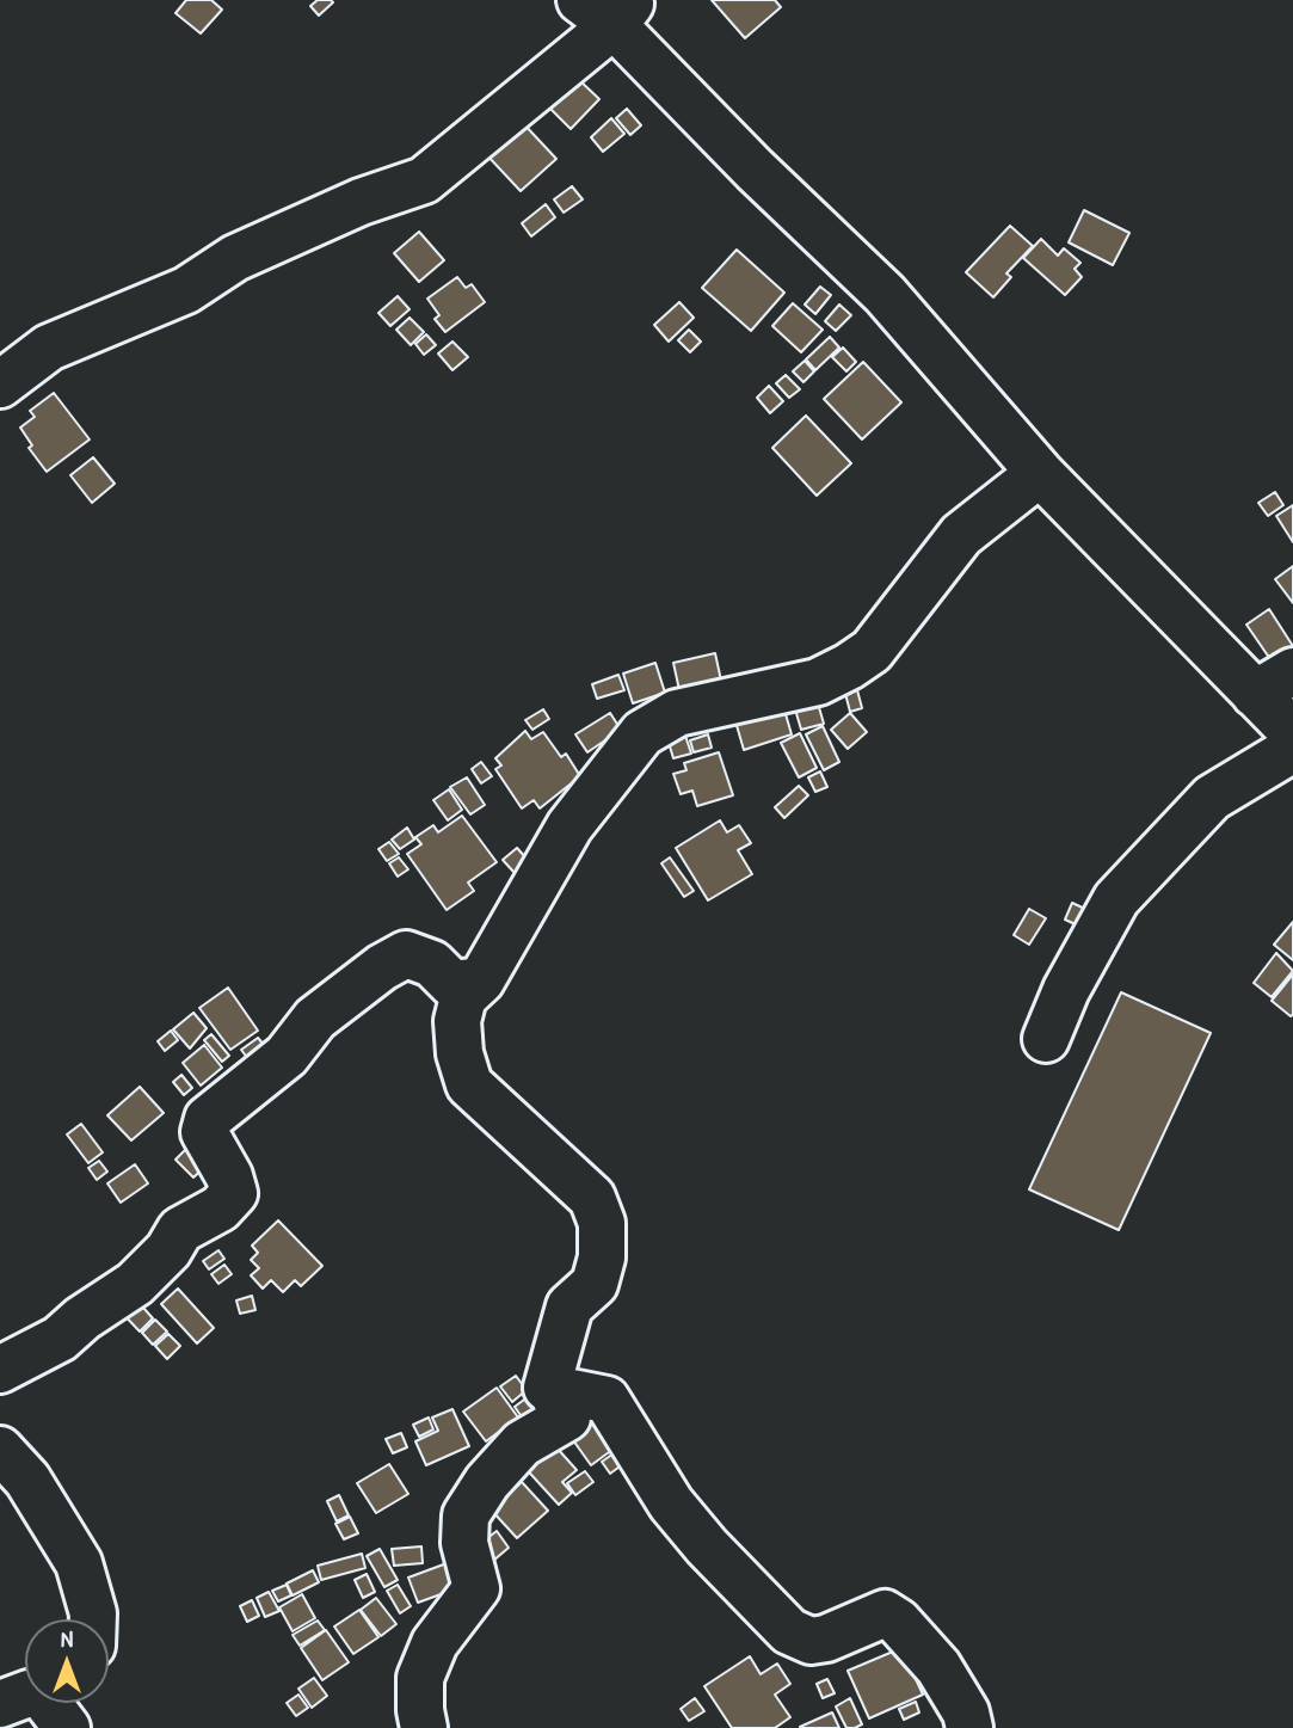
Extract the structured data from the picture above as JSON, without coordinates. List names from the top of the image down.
{
  "north": "top"
}
